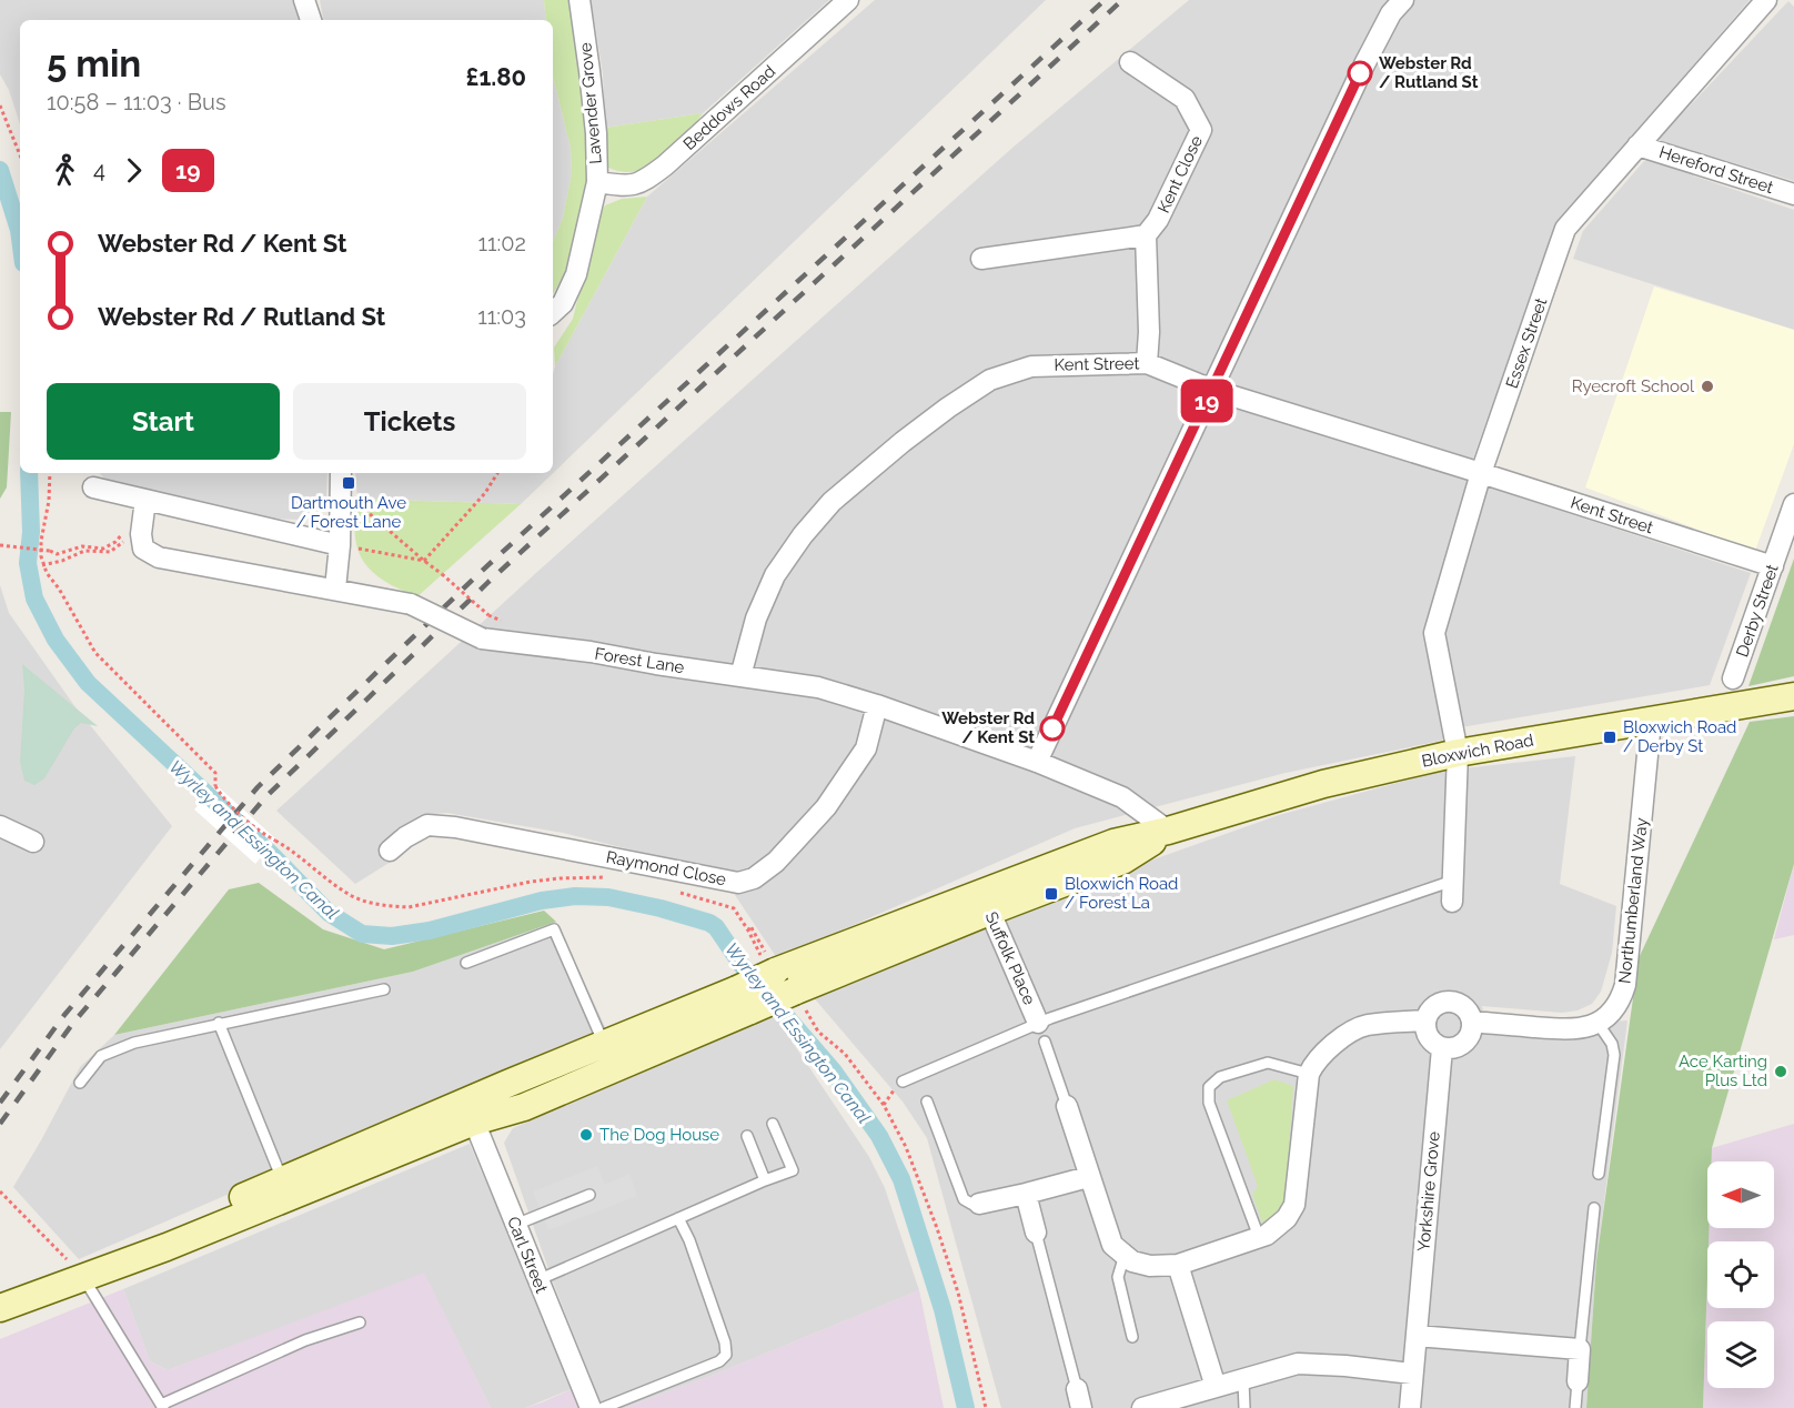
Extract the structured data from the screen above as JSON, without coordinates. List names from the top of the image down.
{
  "streets": {
    "main road": ["Bloxwich Road"],
    "street": [
      "Lavender Grove",
      "Beddows Road",
      "Hereford Street",
      "Kent Close",
      "Essex Street",
      "Kent Street",
      "Derby Street",
      "Forest Lane",
      "Raymond Close",
      "Northumberland Way",
      "Suffolk Place",
      "Yorkshire Grove",
      "Carl Street"
    ]
  },
  "crossings": [
    ["Lavender Grove", "Beddows Road"],
    ["Hereford Street", "Essex Street"],
    ["Essex Street", "Kent Street"],
    ["Essex Street", "Bloxwich Road"],
    ["Kent Street", "Derby Street"],
    ["Kent Street", "Forest Lane"],
    ["Forest Lane", "Bloxwich Road"],
    ["Forest Lane", "Raymond Close"],
    ["Bloxwich Road", "Northumberland Way"],
    ["Bloxwich Road", "Suffolk Place"]
  ],
  "water": ["Wyrley and Essington Canal"],
  "places": {
    "other": [
      "Webster Rd / Rutland St",
      "Ryecroft School",
      "Webster Rd / Kent St",
      "Ace Karting Plus Ltd",
      "The Dog House"
    ],
    "transit": ["Dartmouth Ave / Forest Lane", "Bloxwich Road / Derby St", "Bloxwich Road / Forest La"]
  },
  "lines": ["bus line 19"],
  "north": "left",
  "page": {
    "on_map": "19",
    "heading": ["5 min", "10:58 – 11:03 · Bus", "£1.80"],
    "legs": ["4", "19"],
    "list": [
      {
        "name": "Webster Rd / Kent St",
        "value": "11:02"
      },
      {
        "name": "Webster Rd / Rutland St",
        "value": "11:03"
      }
    ],
    "buttons": ["Start", "Tickets"]
  }
}
